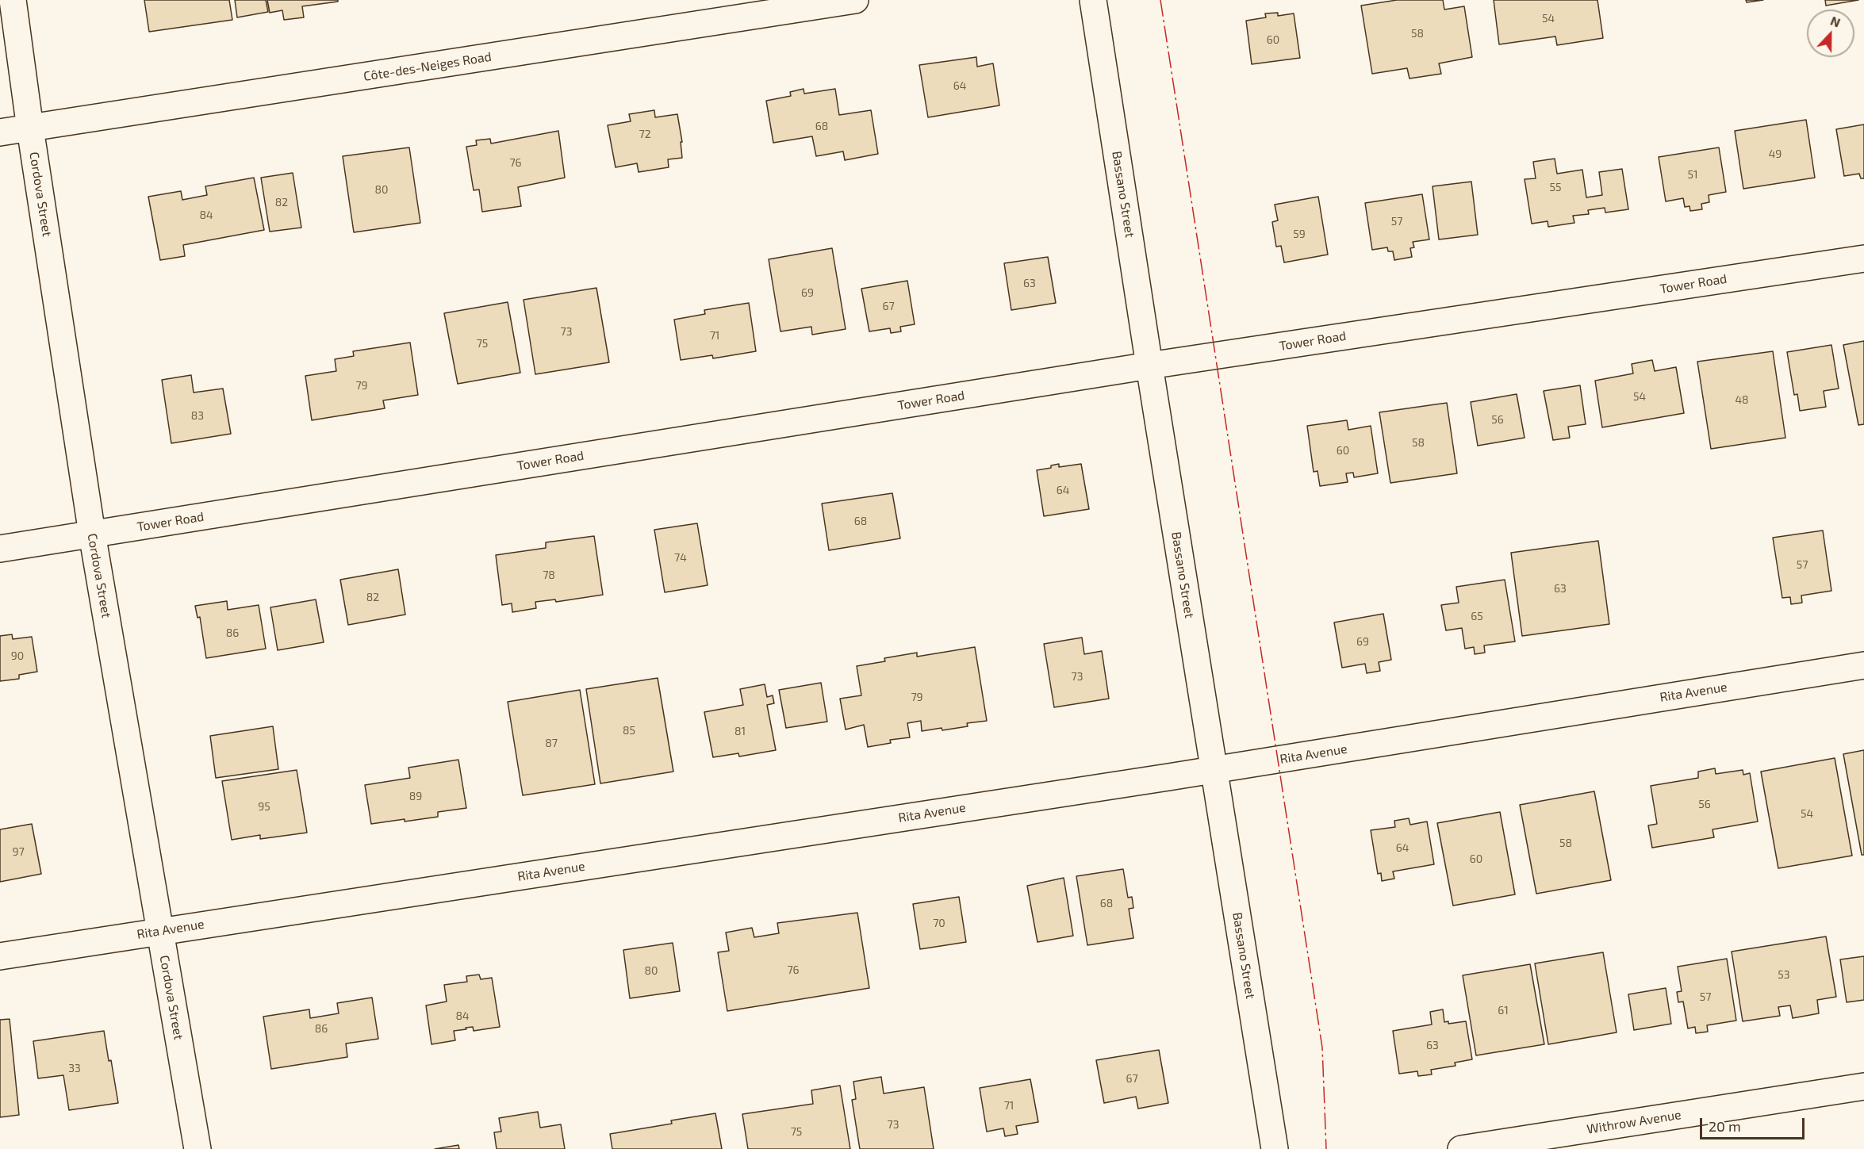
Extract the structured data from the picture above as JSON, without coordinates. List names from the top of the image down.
{
  "streets": {
    "street": [
      "Côte-des-Neiges Road",
      "Cordova Street",
      "Bassano Street",
      "Tower Road",
      "Rita Avenue",
      "Withrow Avenue"
    ]
  },
  "crossings": [
    ["Côte-des-Neiges Road", "Cordova Street"],
    ["Cordova Street", "Tower Road"],
    ["Cordova Street", "Rita Avenue"],
    ["Bassano Street", "Tower Road"],
    ["Bassano Street", "Rita Avenue"]
  ],
  "house_numbers": [
    "54",
    "58",
    "60",
    "64",
    "68",
    "72",
    "49",
    "76",
    "51",
    "55",
    "80",
    "82",
    "84",
    "57",
    "59",
    "63",
    "69",
    "67",
    "73",
    "71",
    "75",
    "79",
    "54",
    "48",
    "83",
    "56",
    "58",
    "60",
    "64",
    "68",
    "74",
    "57",
    "78",
    "63",
    "82",
    "65",
    "86",
    "69",
    "90",
    "73",
    "79",
    "85",
    "81",
    "87",
    "89",
    "56",
    "95",
    "54",
    "58",
    "64",
    "97",
    "60",
    "68",
    "70",
    "76",
    "80",
    "53",
    "57",
    "61",
    "84",
    "86",
    "63",
    "33",
    "67",
    "71",
    "73",
    "75"
  ],
  "scale_bar": "20 m",
  "north": "top"
}
